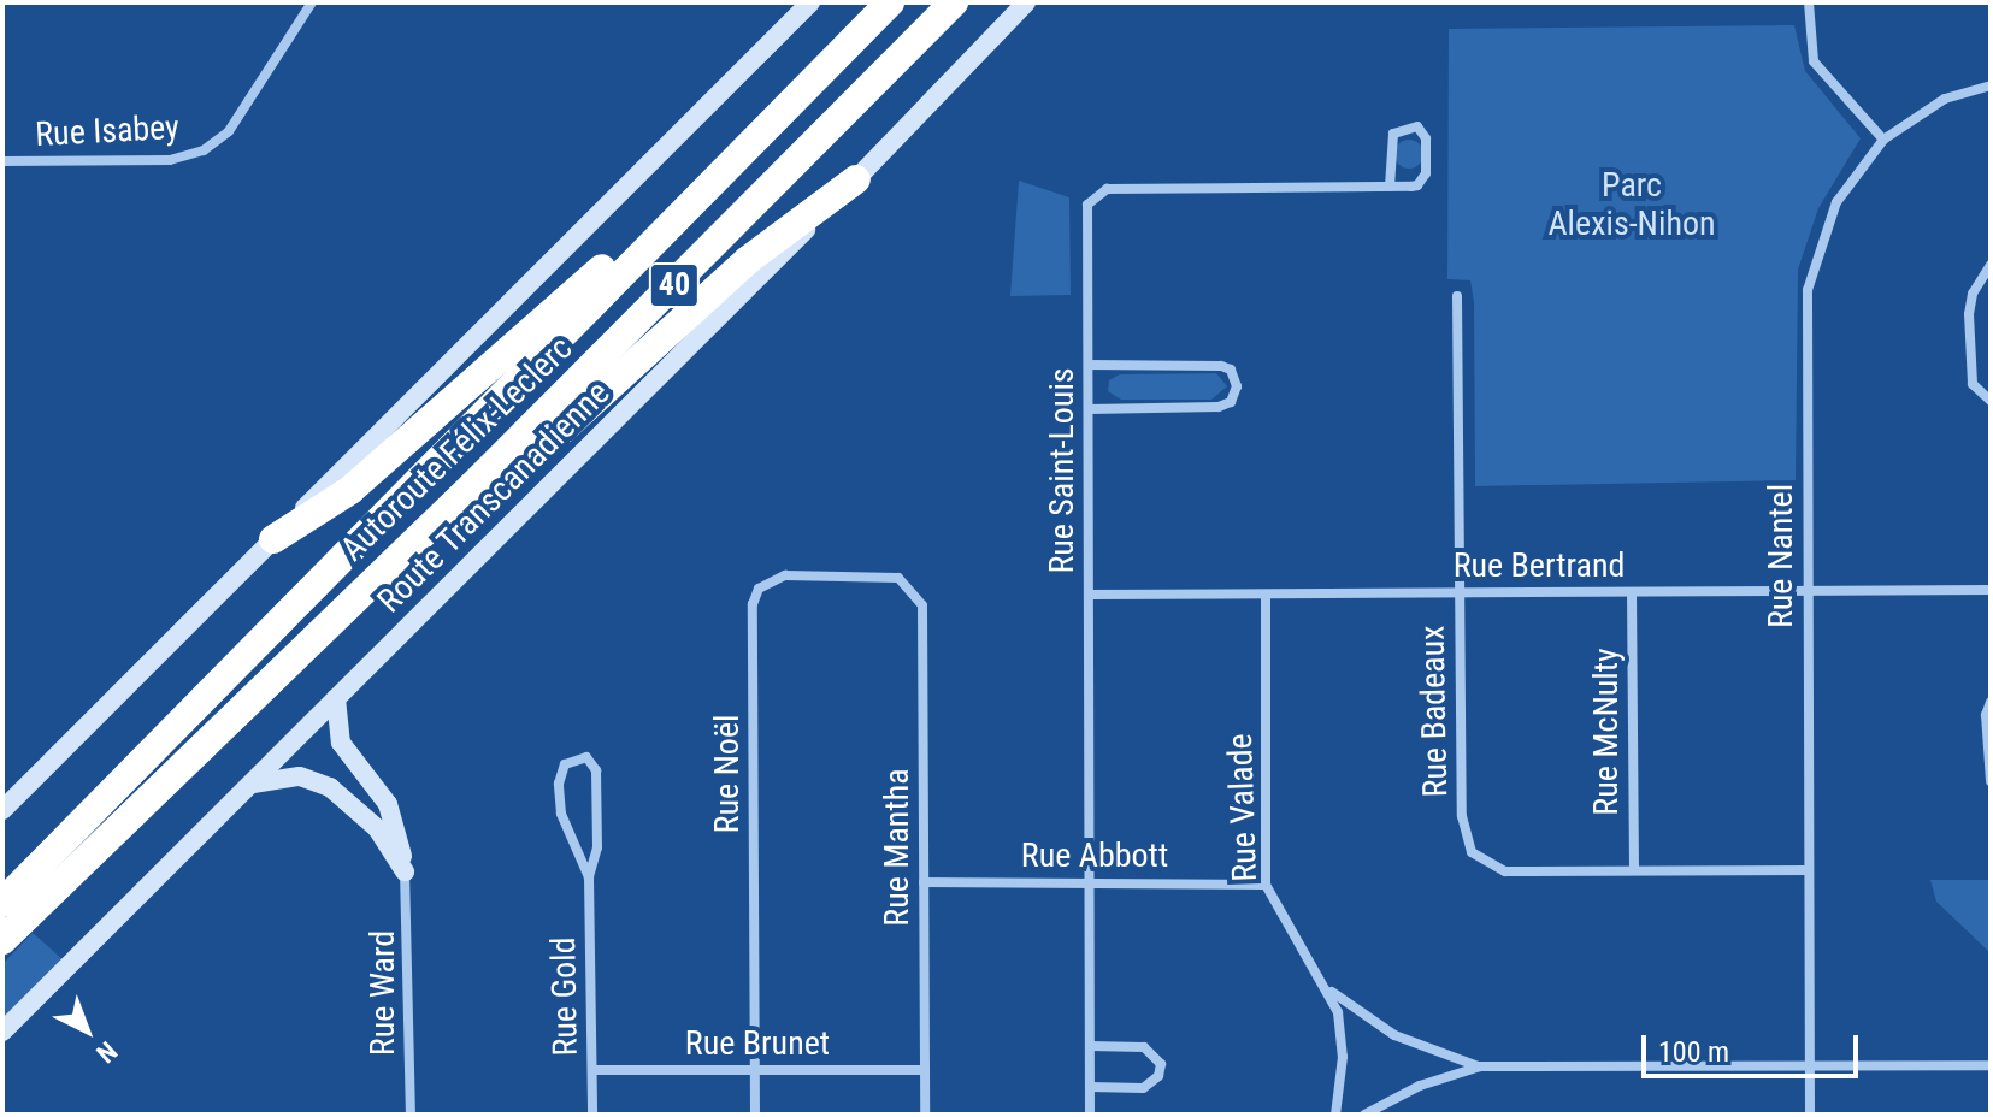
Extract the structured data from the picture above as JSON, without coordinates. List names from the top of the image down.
{
  "streets": {
    "highway": ["40", "Autoroute Félix-Leclerc"],
    "main road": ["Route Transcanadienne"],
    "street": [
      "Rue Isabey",
      "Rue Saint-Louis",
      "Rue Nantel",
      "Rue Bertrand",
      "Rue Badeaux",
      "Rue McNulty",
      "Rue Noël",
      "Rue Valade",
      "Rue Mantha",
      "Rue Abbott",
      "Rue Ward",
      "Rue Gold",
      "Rue Brunet"
    ]
  },
  "crossings": [
    ["Rue Saint-Louis", "Rue Bertrand"],
    ["Rue Saint-Louis", "Rue Abbott"],
    ["Rue Nantel", "Rue Bertrand"],
    ["Rue Bertrand", "Rue Badeaux"],
    ["Rue Bertrand", "Rue McNulty"],
    ["Rue Bertrand", "Rue Valade"],
    ["Rue Badeaux", "Rue McNulty"],
    ["Rue Noël", "Rue Mantha"],
    ["Rue Noël", "Rue Brunet"],
    ["Rue Valade", "Rue Abbott"],
    ["Rue Mantha", "Rue Abbott"],
    ["Rue Mantha", "Rue Brunet"],
    ["Rue Gold", "Rue Brunet"]
  ],
  "parks": ["Parc Alexis-Nihon"],
  "scale_bar": "100 m",
  "north": "bottom right"
}
